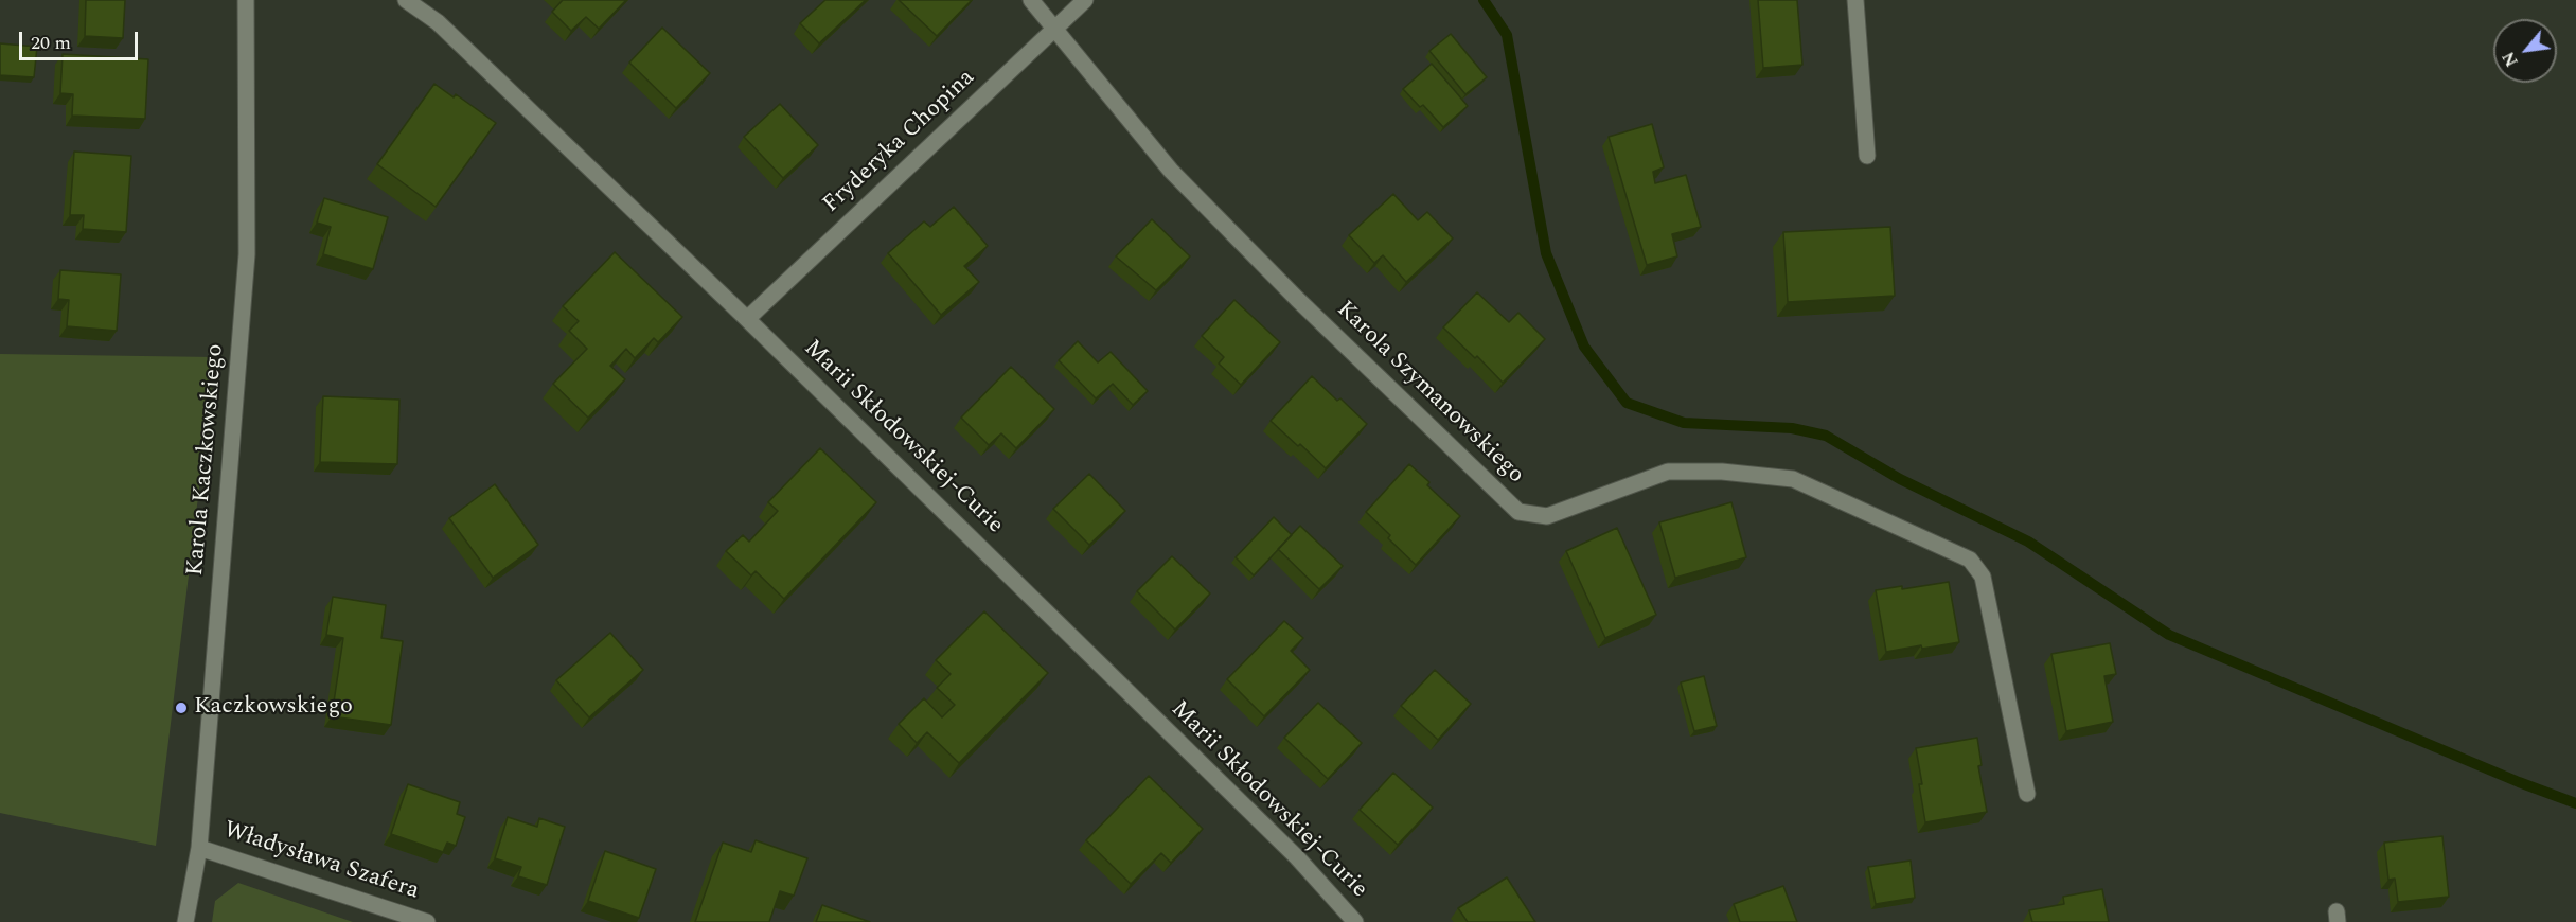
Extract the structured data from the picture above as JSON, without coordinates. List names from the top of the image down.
{
  "streets": {
    "street": [
      "Fryderyka Chopina",
      "Karola Szymanowskiego",
      "Marii Skłodowskiej-Curie",
      "Karola Kaczkowskiego",
      "Władysława Szafera"
    ]
  },
  "crossings": [
    ["Fryderyka Chopina", "Karola Szymanowskiego"],
    ["Fryderyka Chopina", "Marii Skłodowskiej-Curie"],
    ["Karola Kaczkowskiego", "Władysława Szafera"]
  ],
  "places": ["Kaczkowskiego"],
  "scale_bar": "20 m",
  "north": "bottom left"
}
